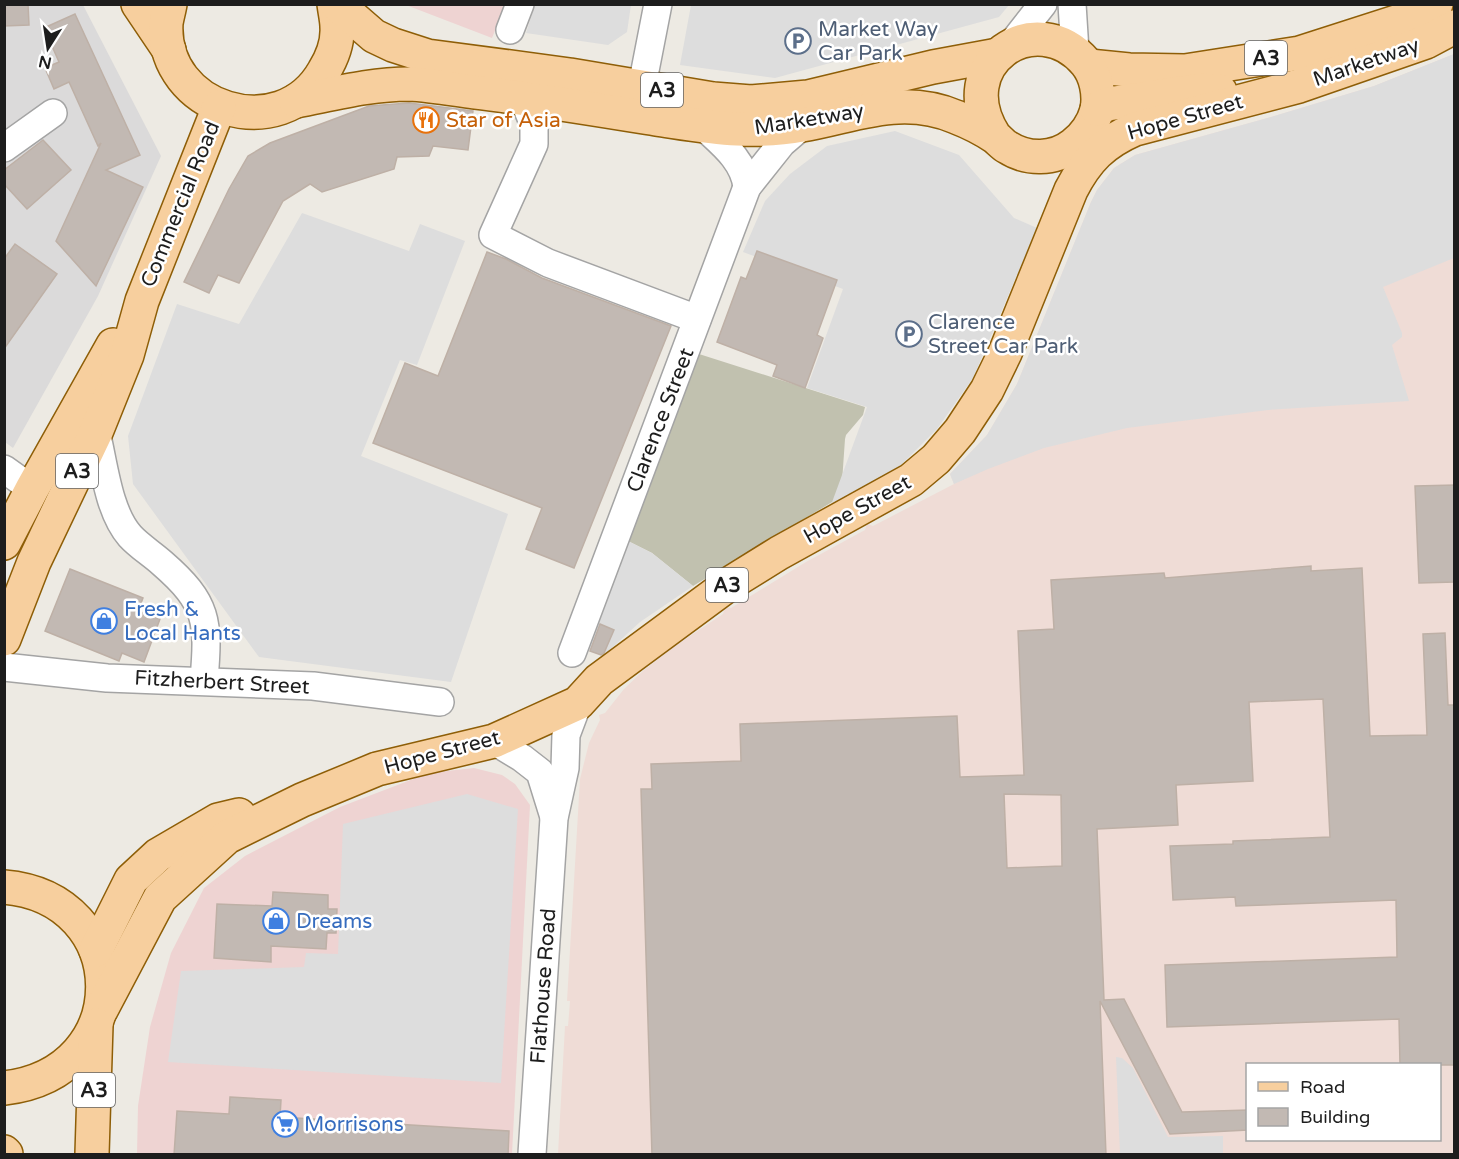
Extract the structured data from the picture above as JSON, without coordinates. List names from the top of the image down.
{
  "streets": {
    "main road": [
      "A3",
      "Marketway",
      "Hope Street",
      "Commercial Road"
    ],
    "street": ["Clarence Street", "Fitzherbert Street", "Flathouse Road"]
  },
  "crossings": [
    ["A3", "Marketway"],
    ["A3", "Hope Street"],
    ["Marketway", "Hope Street"],
    ["Marketway", "Clarence Street"]
  ],
  "places": {
    "parking": ["Market Way Car Park", "Clarence Street Car Park"],
    "restaurant": ["Star of Asia"],
    "shop": ["Fresh & Local Hants", "Dreams"],
    "supermarket": ["Morrisons"]
  },
  "legend": ["Road", "Building"],
  "north": "bottom"
}
